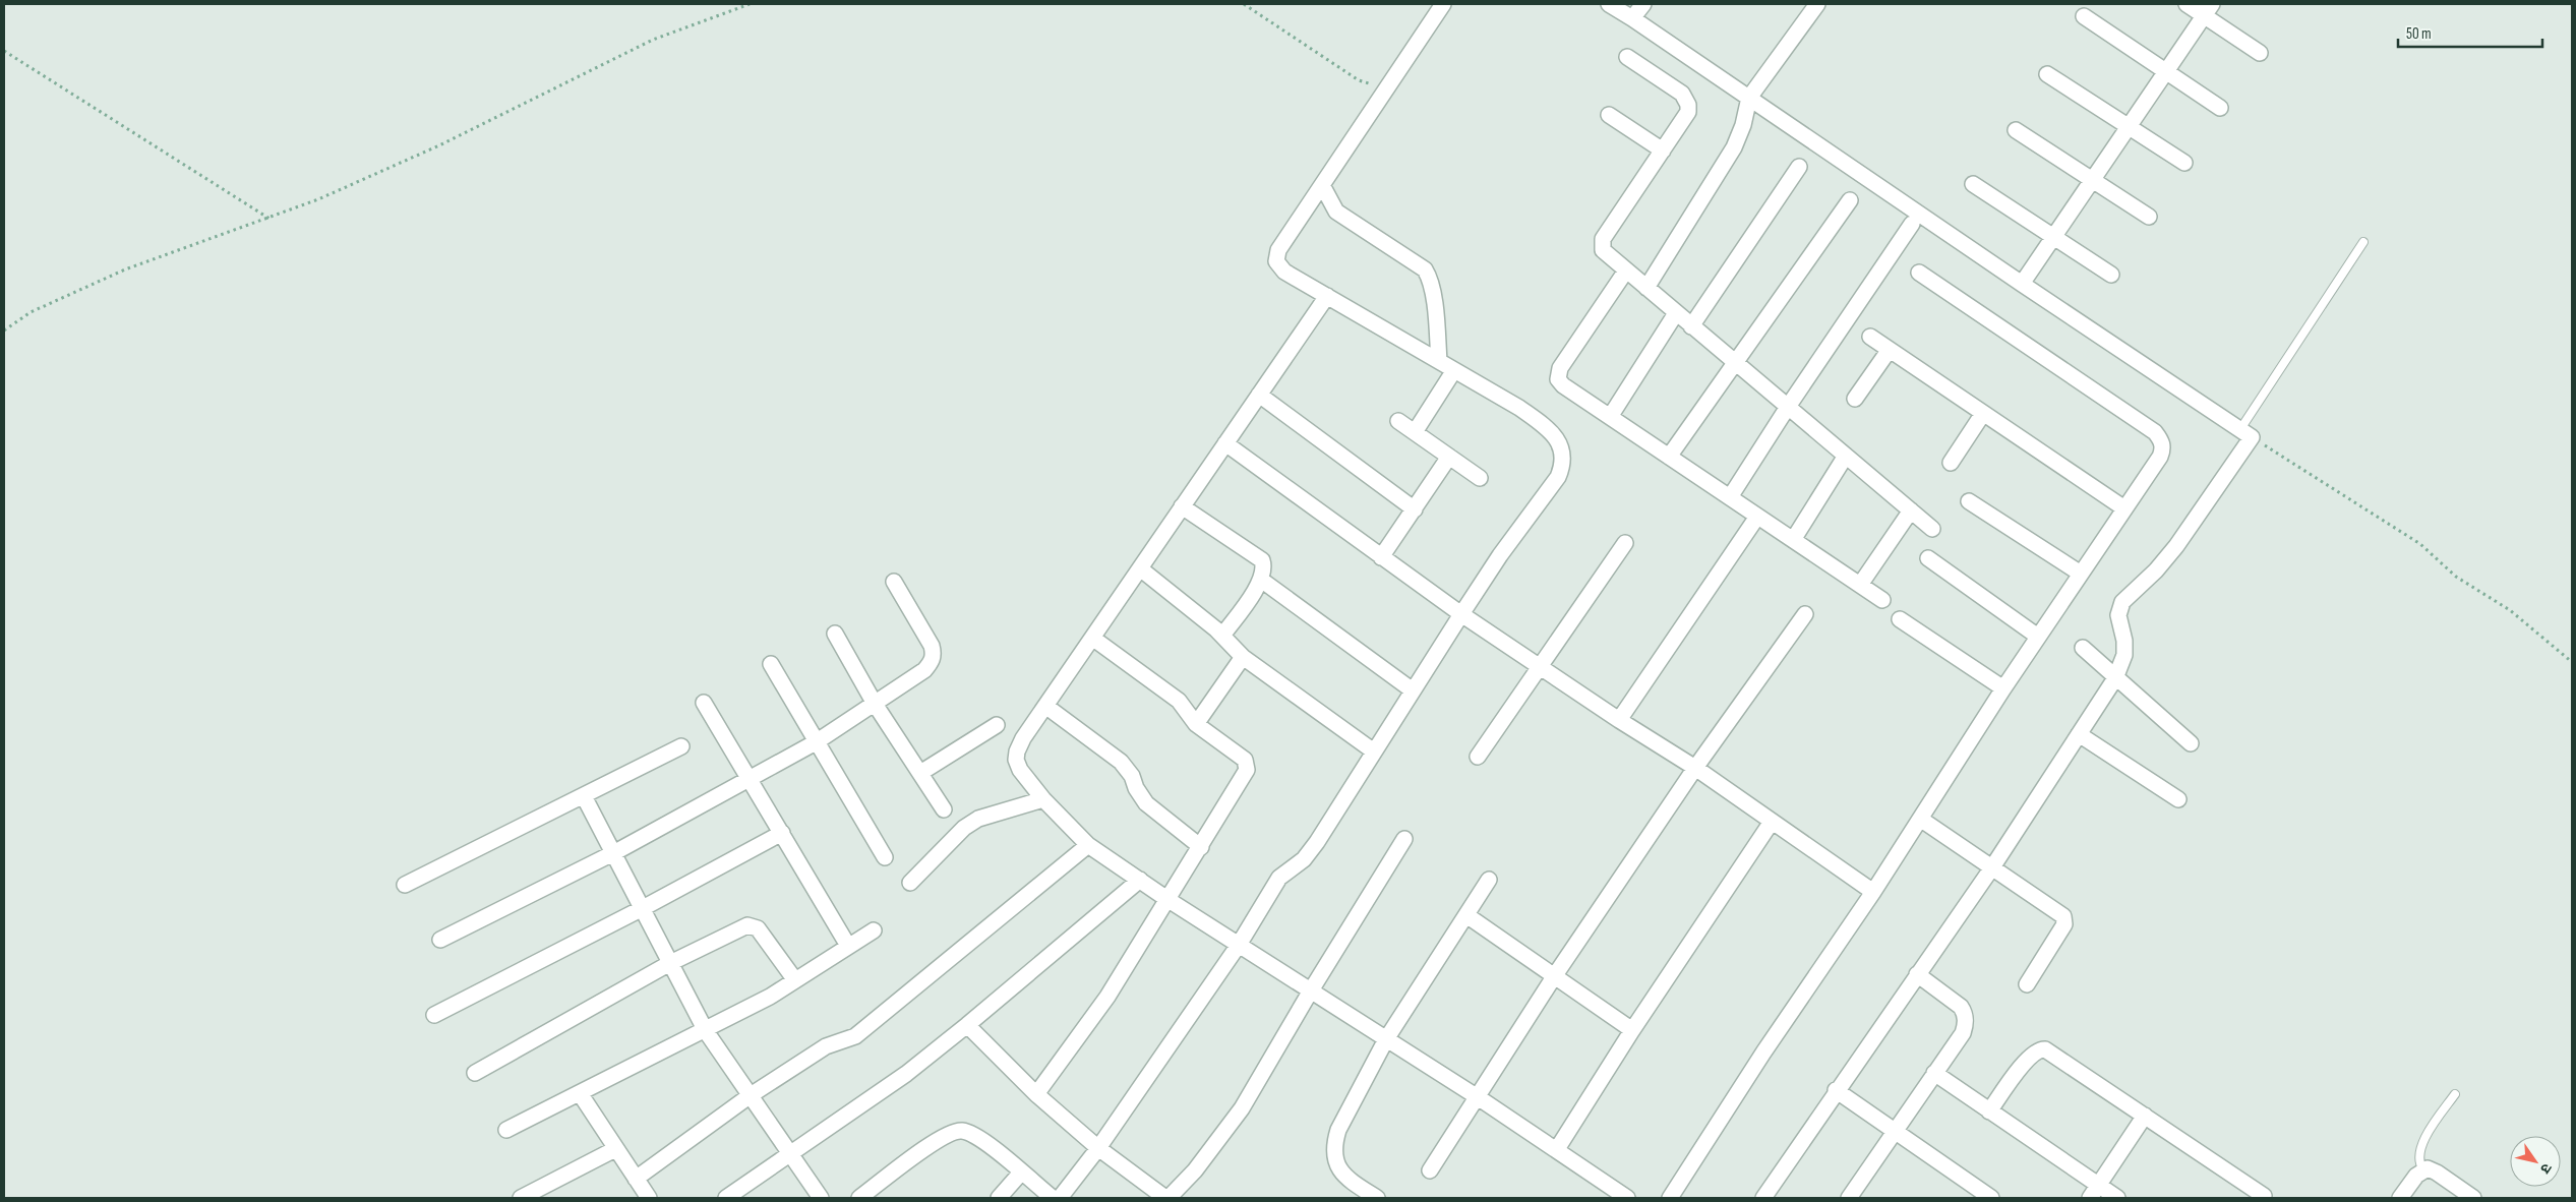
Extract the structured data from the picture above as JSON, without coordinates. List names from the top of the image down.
{
  "scale_bar": "50 m",
  "north": "bottom right"
}
